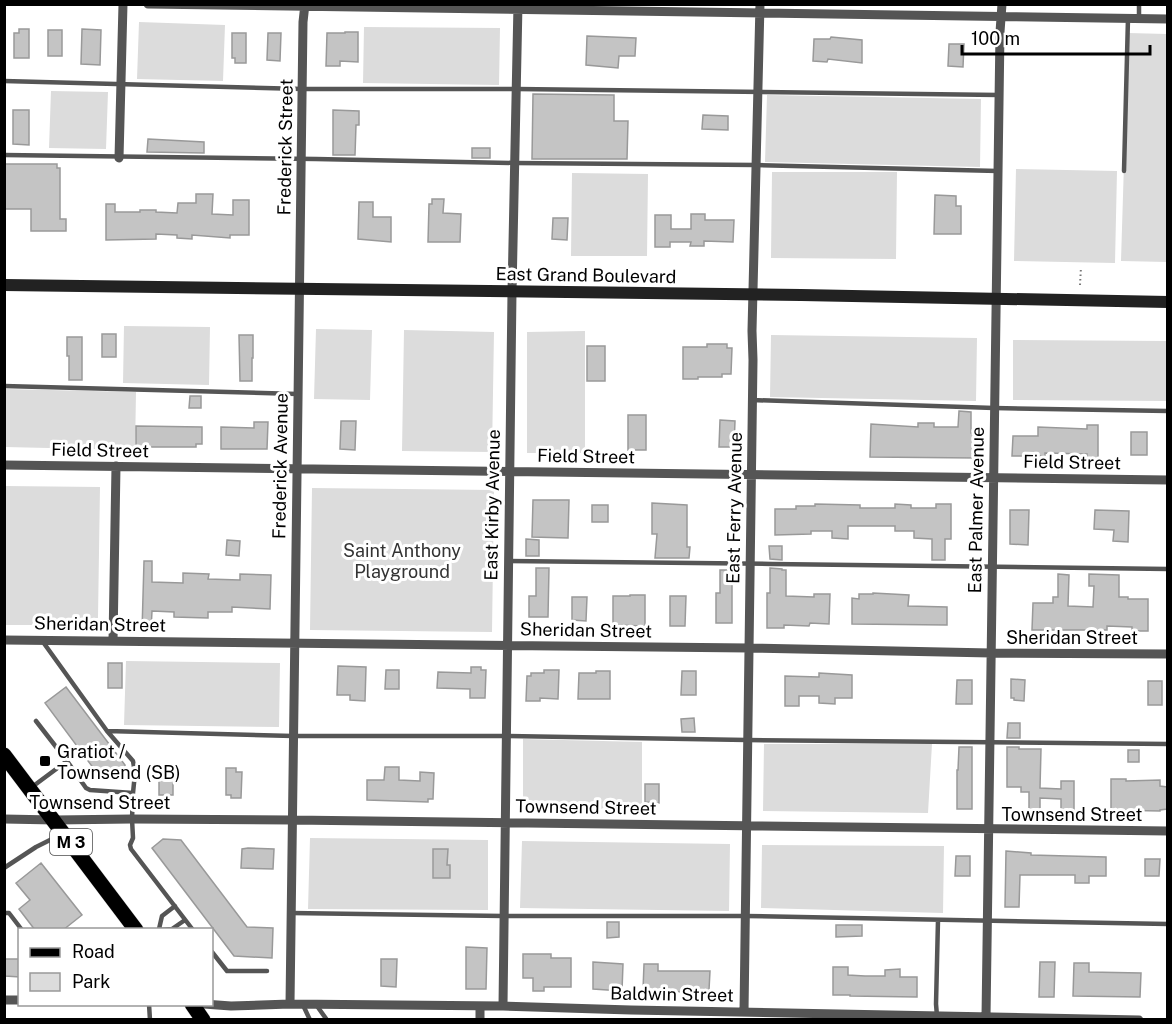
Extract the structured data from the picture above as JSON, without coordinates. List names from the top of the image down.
{
  "streets": {
    "main road": ["East Grand Boulevard", "M 3"],
    "street": [
      "Frederick Street",
      "Field Street",
      "Frederick Avenue",
      "East Kirby Avenue",
      "East Ferry Avenue",
      "East Palmer Avenue",
      "Sheridan Street",
      "Townsend Street",
      "Baldwin Street"
    ]
  },
  "crossings": [
    ["Frederick Street", "East Grand Boulevard"],
    ["Frederick Street", "Frederick Avenue"],
    ["East Grand Boulevard", "Frederick Avenue"],
    ["East Grand Boulevard", "East Kirby Avenue"],
    ["East Grand Boulevard", "East Ferry Avenue"],
    ["East Grand Boulevard", "East Palmer Avenue"],
    ["Field Street", "Frederick Avenue"],
    ["Field Street", "East Kirby Avenue"],
    ["Field Street", "East Ferry Avenue"],
    ["Field Street", "East Palmer Avenue"],
    ["Frederick Avenue", "Sheridan Street"],
    ["East Kirby Avenue", "Sheridan Street"],
    ["East Kirby Avenue", "Townsend Street"],
    ["East Kirby Avenue", "Baldwin Street"],
    ["East Ferry Avenue", "Sheridan Street"],
    ["East Ferry Avenue", "Townsend Street"],
    ["East Ferry Avenue", "Baldwin Street"],
    ["East Palmer Avenue", "Sheridan Street"],
    ["East Palmer Avenue", "Townsend Street"],
    ["East Palmer Avenue", "Baldwin Street"],
    ["Townsend Street", "M 3"]
  ],
  "parks": ["Saint Anthony Playground"],
  "places": {
    "transit": ["Gratiot / Townsend (SB)"]
  },
  "legend": ["Road", "Park"],
  "scale_bar": "100 m"
}
